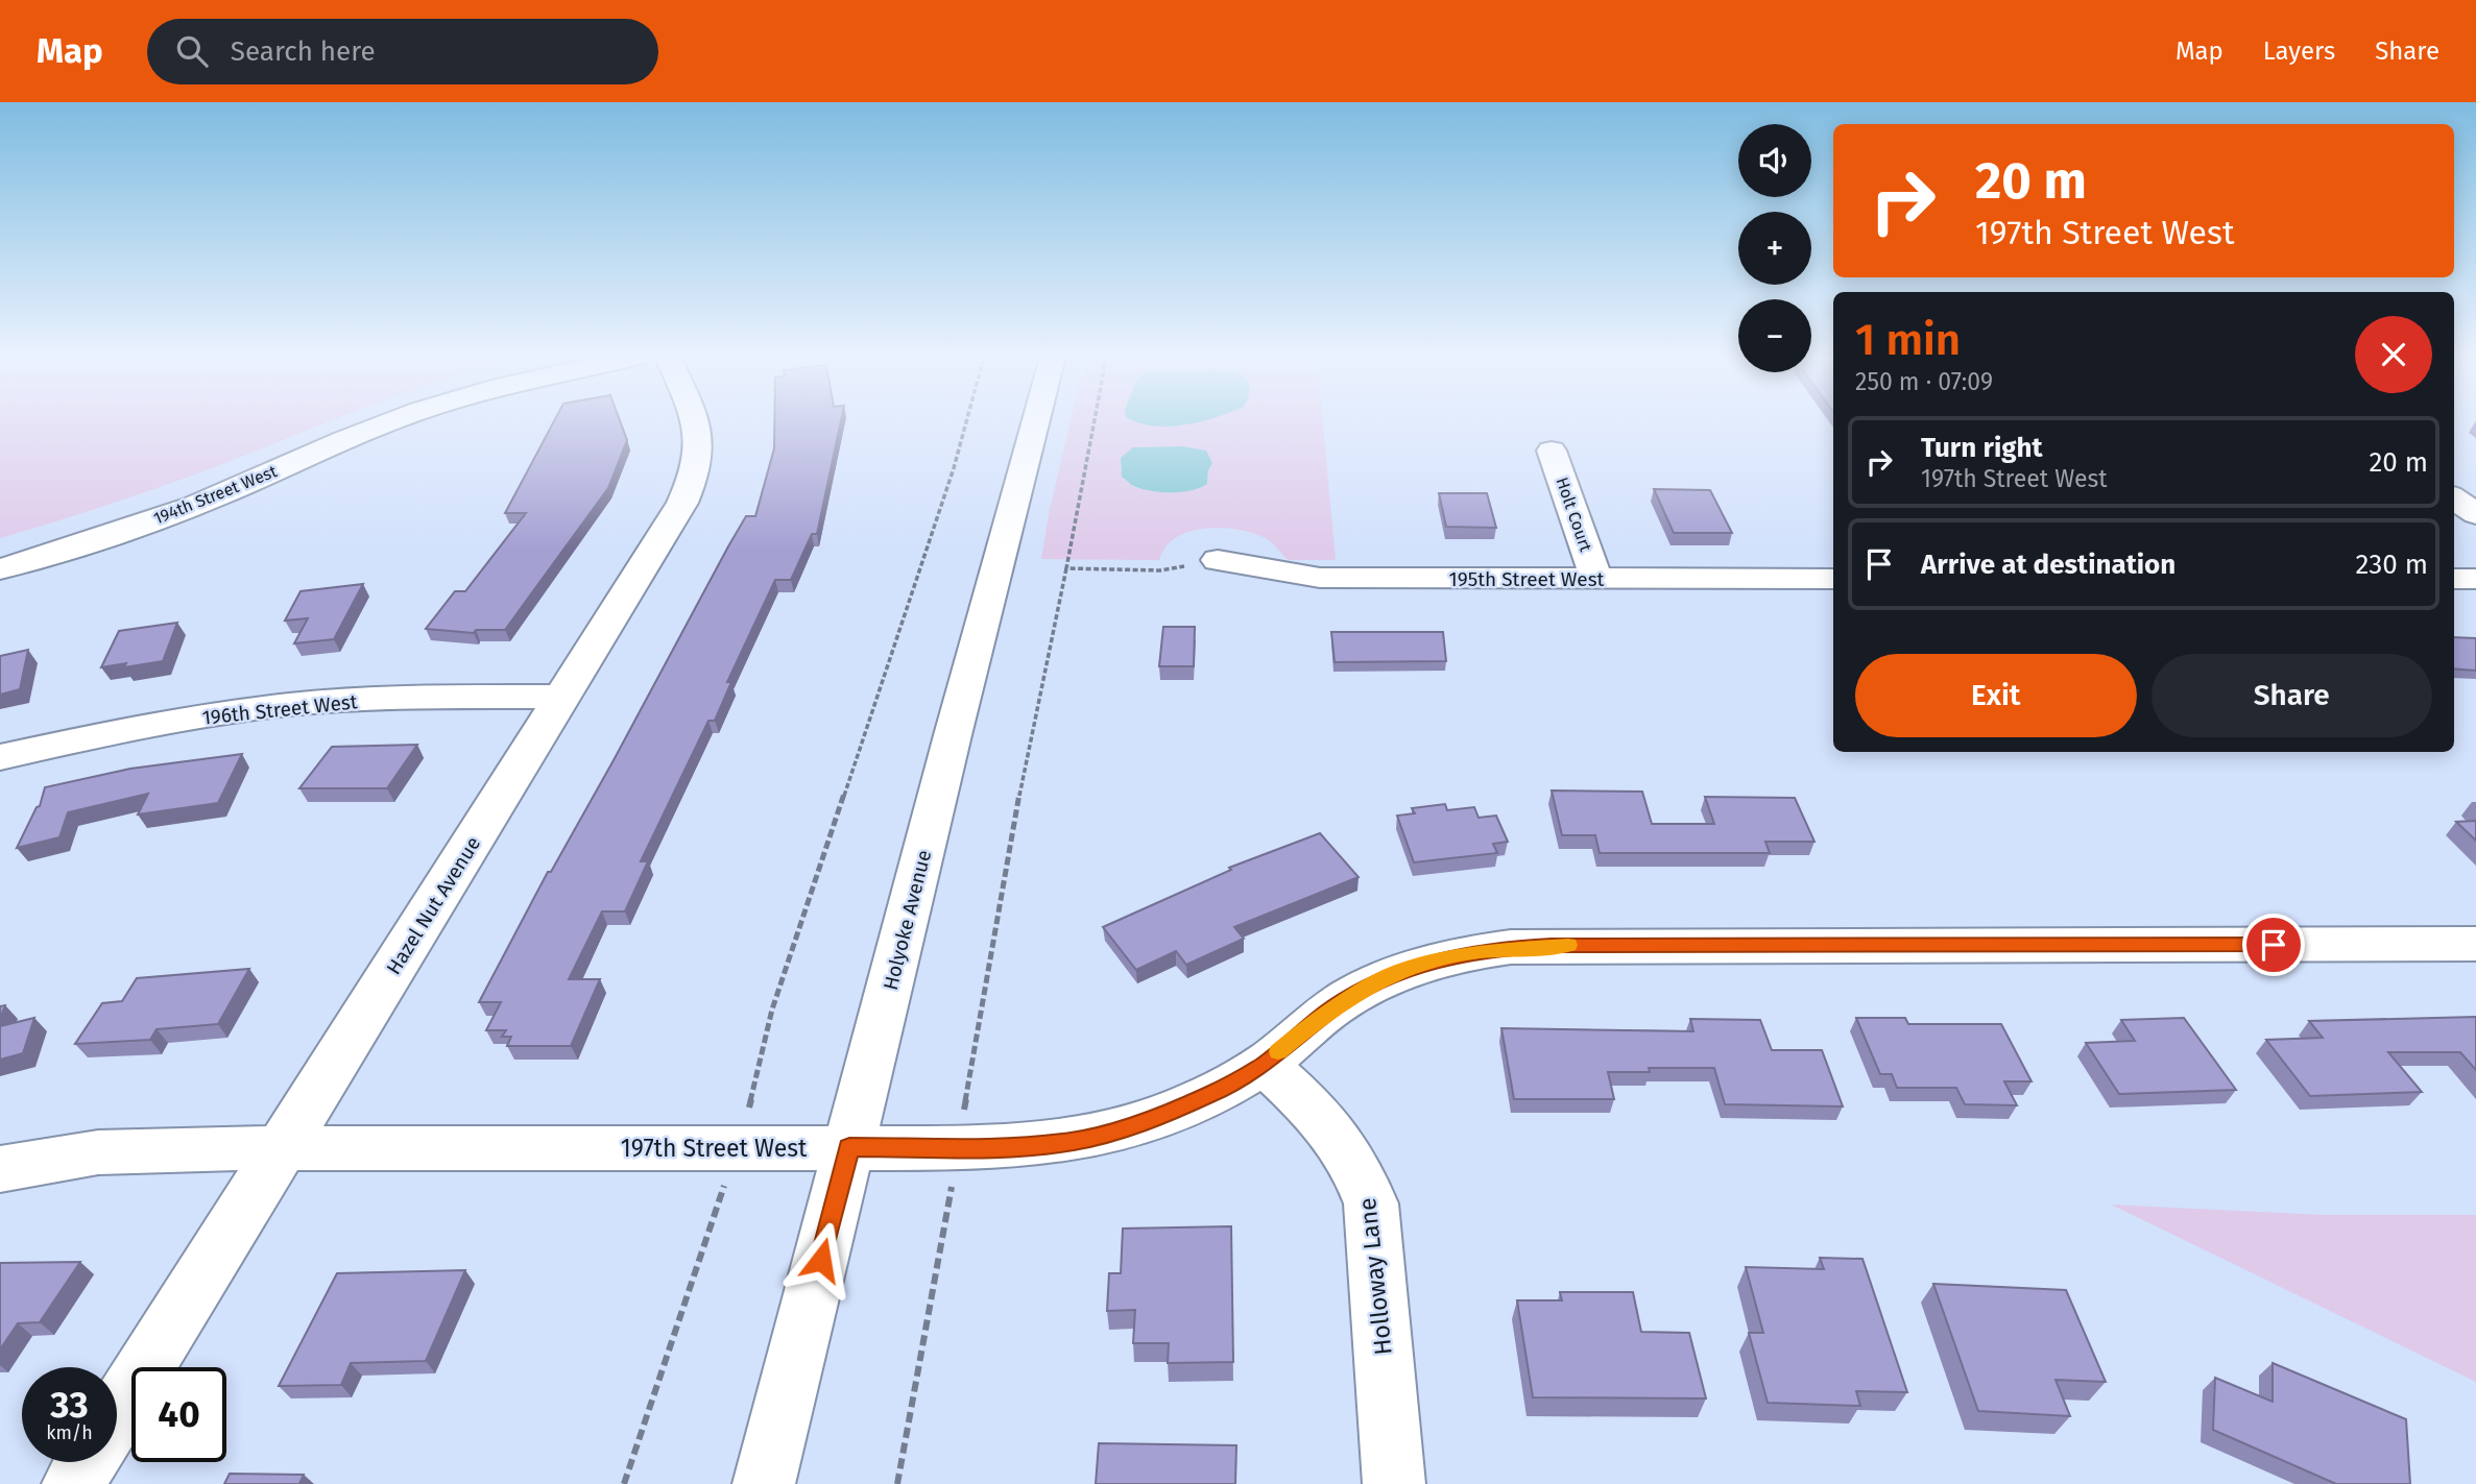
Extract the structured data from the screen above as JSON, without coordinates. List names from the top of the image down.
{
  "streets": {
    "street": [
      "194th Street West",
      "Holt Court",
      "195th Street West",
      "196th Street West",
      "Hazel Nut Avenue",
      "Holyoke Avenue",
      "197th Street West",
      "Holloway Lane"
    ]
  },
  "crossings": [
    ["Holt Court", "195th Street West"],
    ["196th Street West", "Hazel Nut Avenue"],
    ["Hazel Nut Avenue", "197th Street West"],
    ["Holyoke Avenue", "197th Street West"],
    ["197th Street West", "Holloway Lane"]
  ],
  "page": {
    "header": "Map",
    "search": "Search here",
    "nav": ["Map", "Layers", "Share"],
    "map_buttons": ["+", "−"],
    "turn": ["20 m", "197th Street West"],
    "heading": ["1 min", "250 m · 07:09"],
    "list": [
      {
        "name": "Turn right",
        "note": "197th Street West",
        "value": "20 m"
      },
      {
        "name": "Arrive at destination",
        "value": "230 m"
      }
    ],
    "buttons": ["Exit", "Share"],
    "speed": "33 km/h",
    "limit": "40"
  }
}
